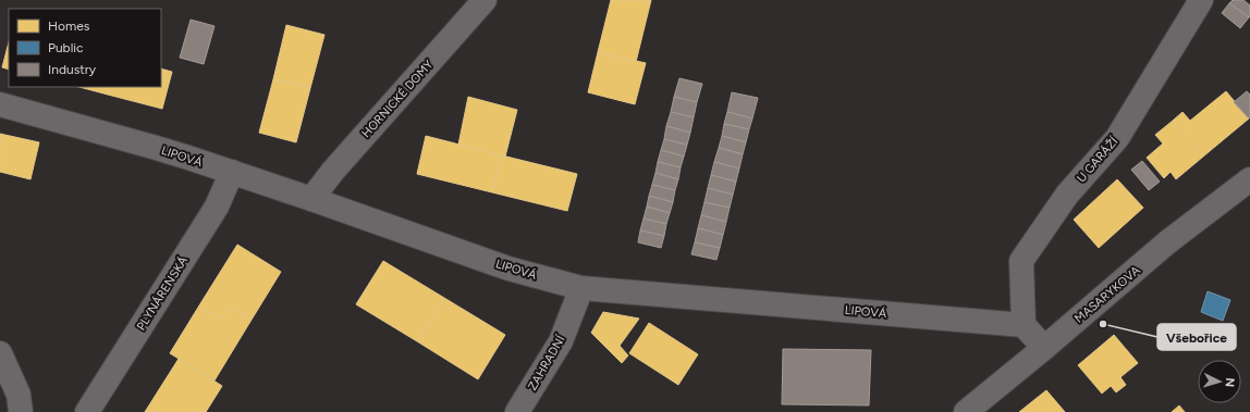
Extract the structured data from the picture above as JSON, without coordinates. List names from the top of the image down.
{
  "streets": {
    "street": [
      "HORNICKÉ DOMY",
      "LIPOVÁ",
      "U GARÁŽÍ",
      "PLYNÁRENSKÁ",
      "MASARYKOVA",
      "ZAHRADNÍ"
    ]
  },
  "crossings": [
    ["HORNICKÉ DOMY", "LIPOVÁ"],
    ["LIPOVÁ", "U GARÁŽÍ"],
    ["LIPOVÁ", "PLYNÁRENSKÁ"],
    ["LIPOVÁ", "ZAHRADNÍ"]
  ],
  "places": ["Všebořice"],
  "legend": ["Homes", "Public", "Industry"],
  "north": "right"
}
